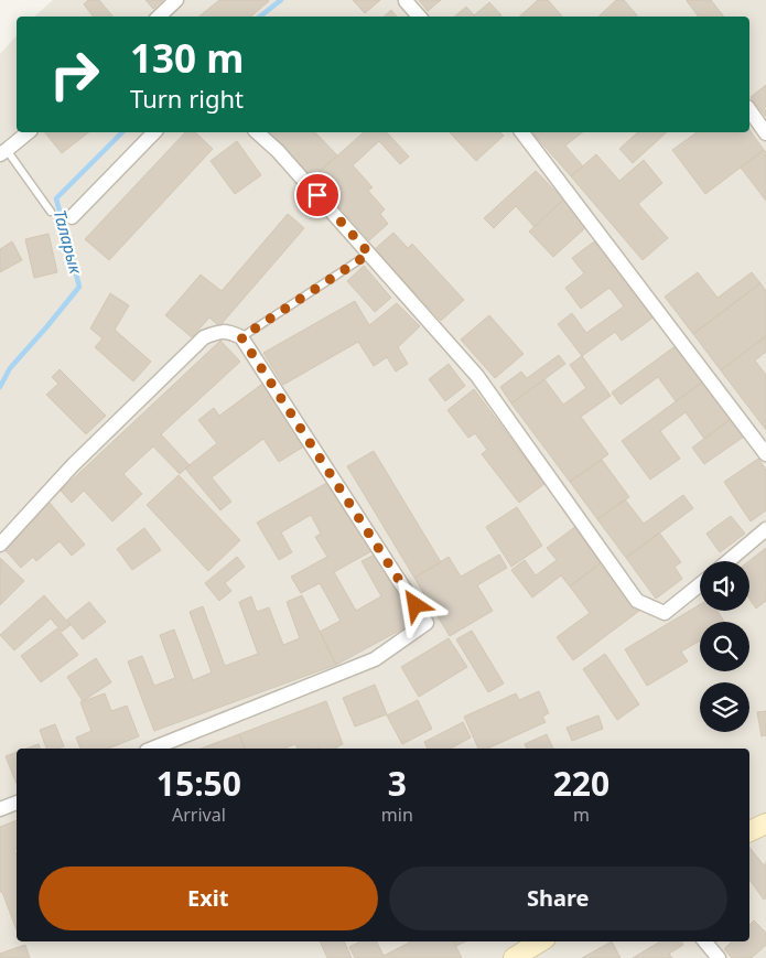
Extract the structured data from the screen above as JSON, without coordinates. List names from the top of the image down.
{
  "water": ["Таларык"],
  "page": {
    "turn": ["130 m", "Turn right"],
    "eta": [
      "15:50",
      "Arrival",
      "3",
      "min",
      "220",
      "m"
    ],
    "buttons": ["Exit", "Share"]
  }
}
